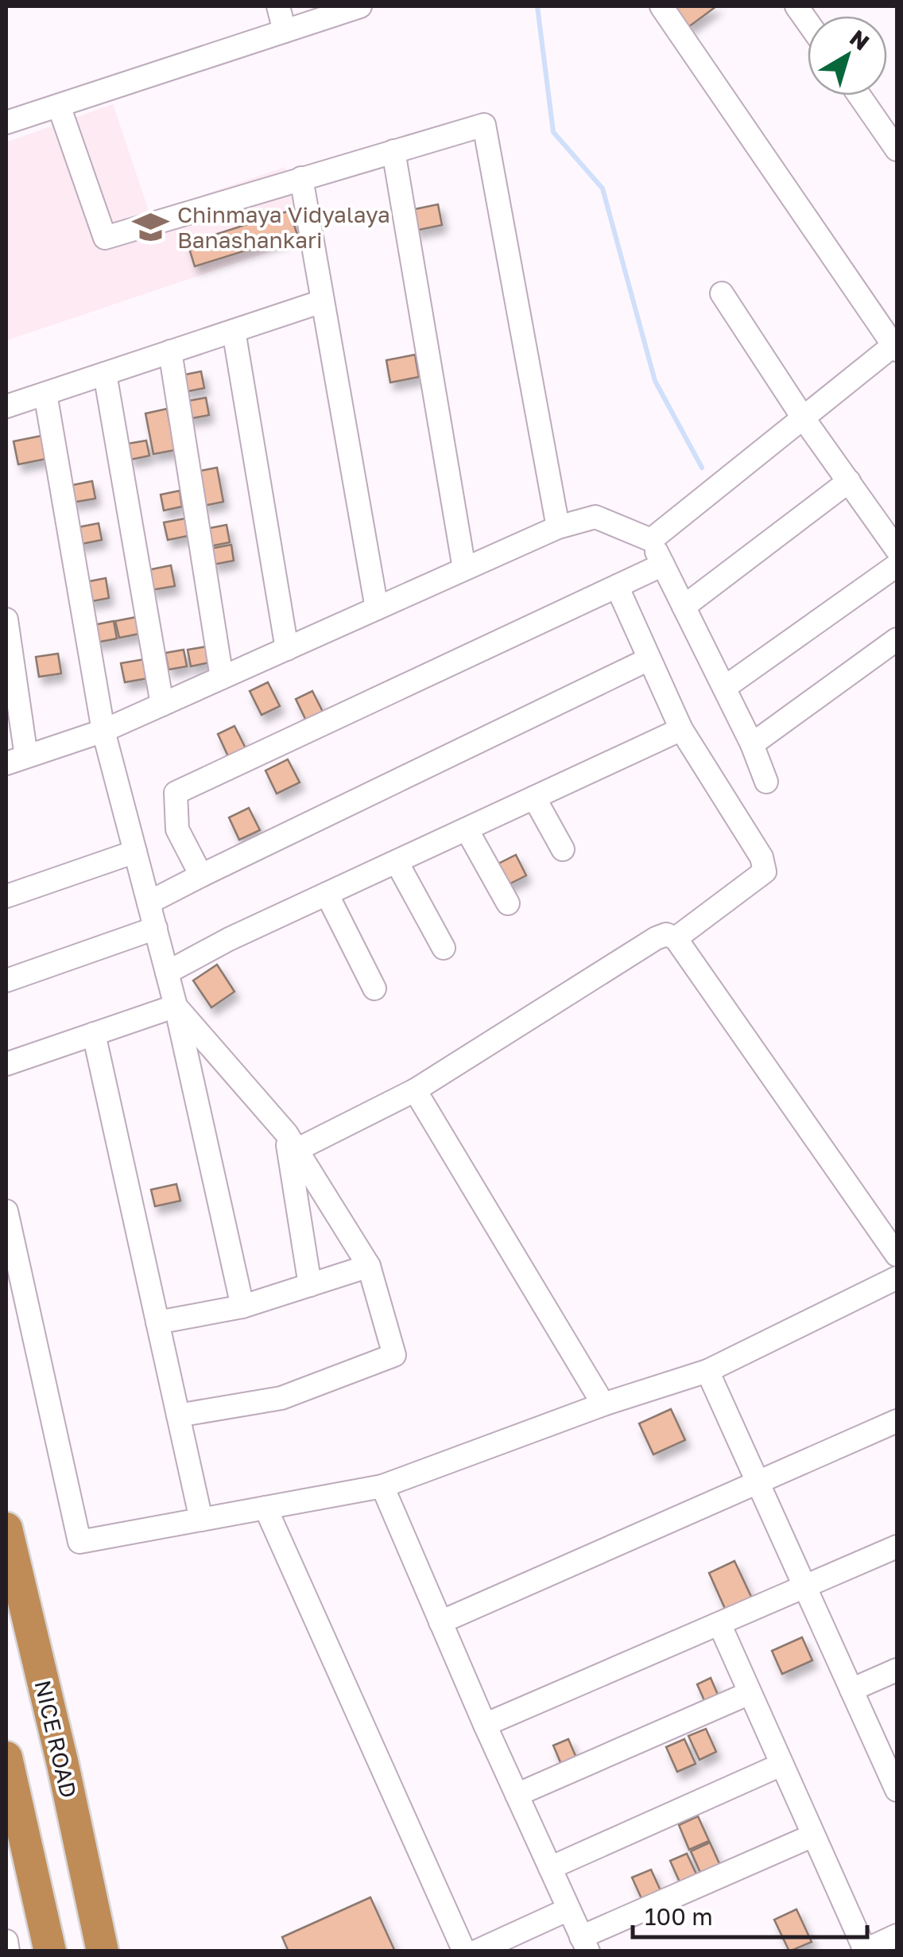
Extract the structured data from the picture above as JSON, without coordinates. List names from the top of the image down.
{
  "streets": {
    "highway": ["NICE ROAD"]
  },
  "places": {
    "school or university": ["Chinmaya Vidyalaya Banashankari"]
  },
  "scale_bar": "100 m",
  "north": "top right"
}
